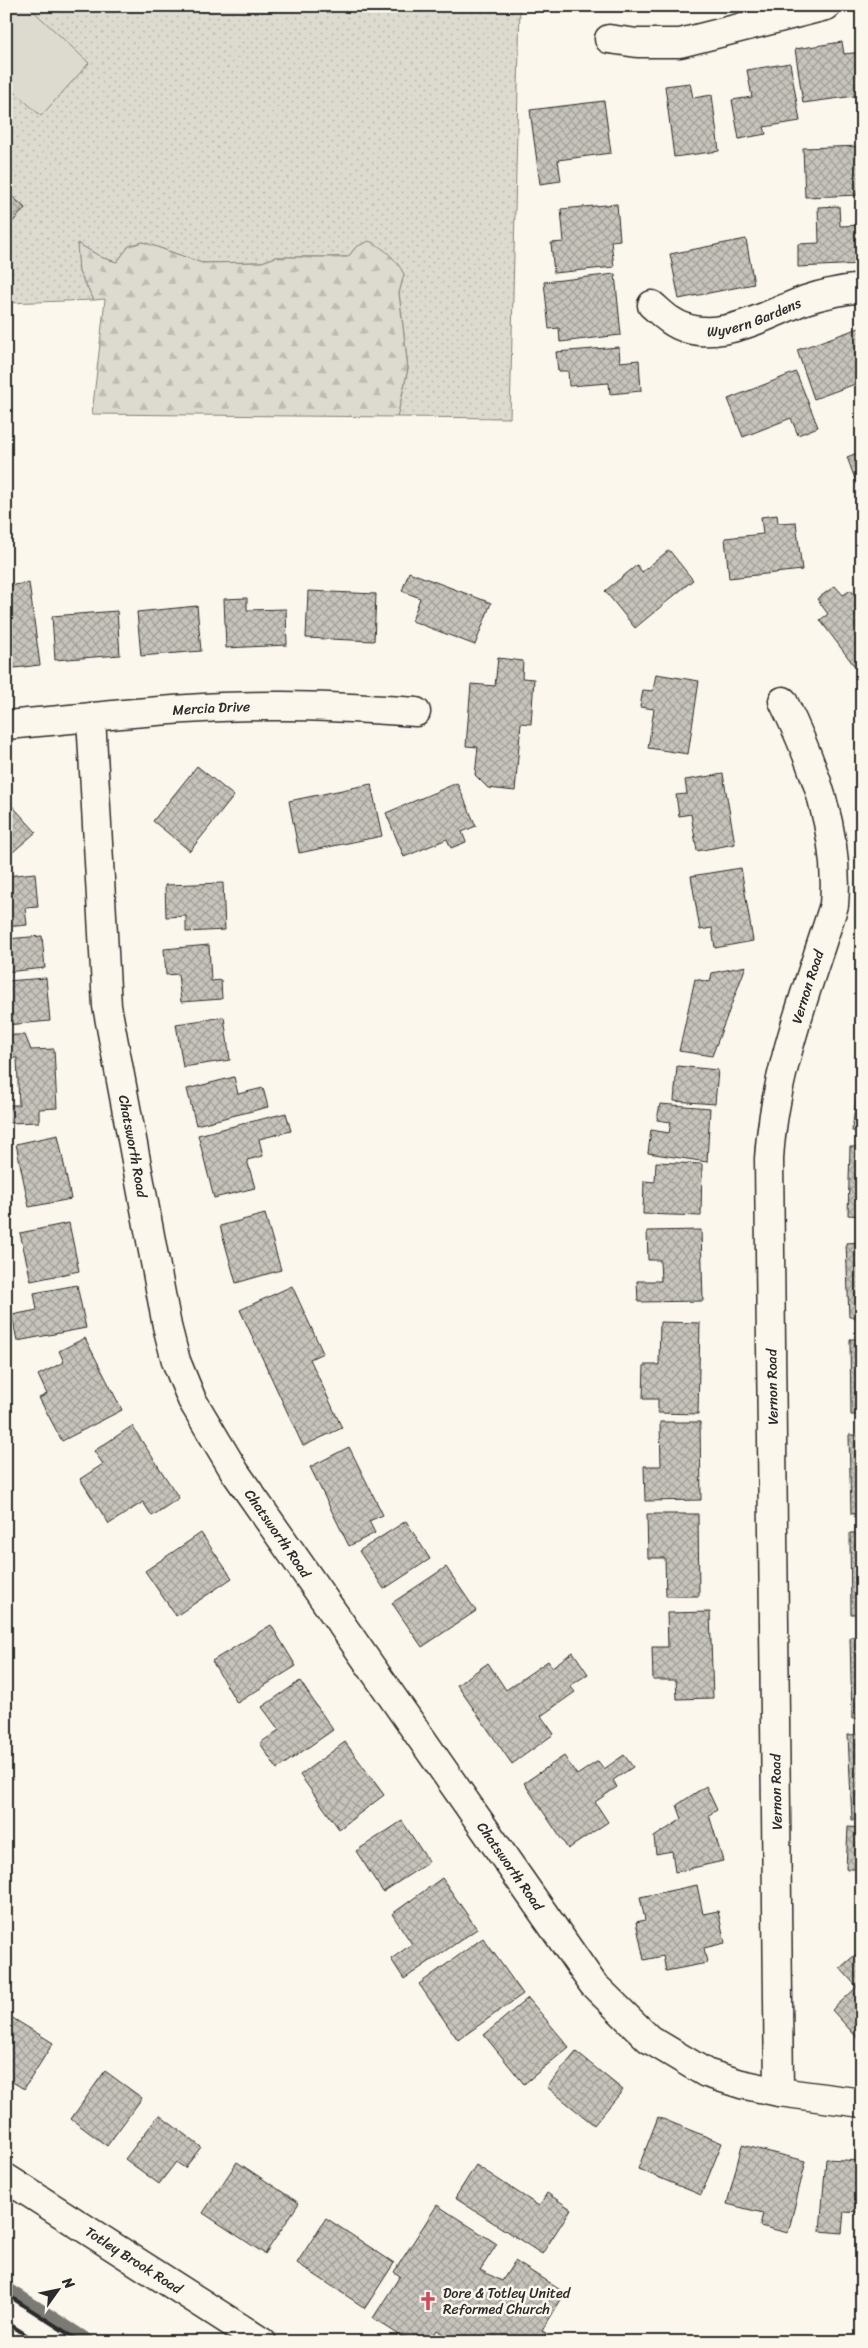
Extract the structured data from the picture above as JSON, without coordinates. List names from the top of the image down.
{
  "streets": {
    "street": [
      "Wyvern Gardens",
      "Mercia Drive",
      "Vernon Road",
      "Chatsworth Road",
      "Totley Brook Road"
    ]
  },
  "crossings": [
    ["Mercia Drive", "Chatsworth Road"],
    ["Vernon Road", "Chatsworth Road"]
  ],
  "places": {
    "church": ["Dore & Totley United Reformed Church"]
  },
  "north": "top right"
}
